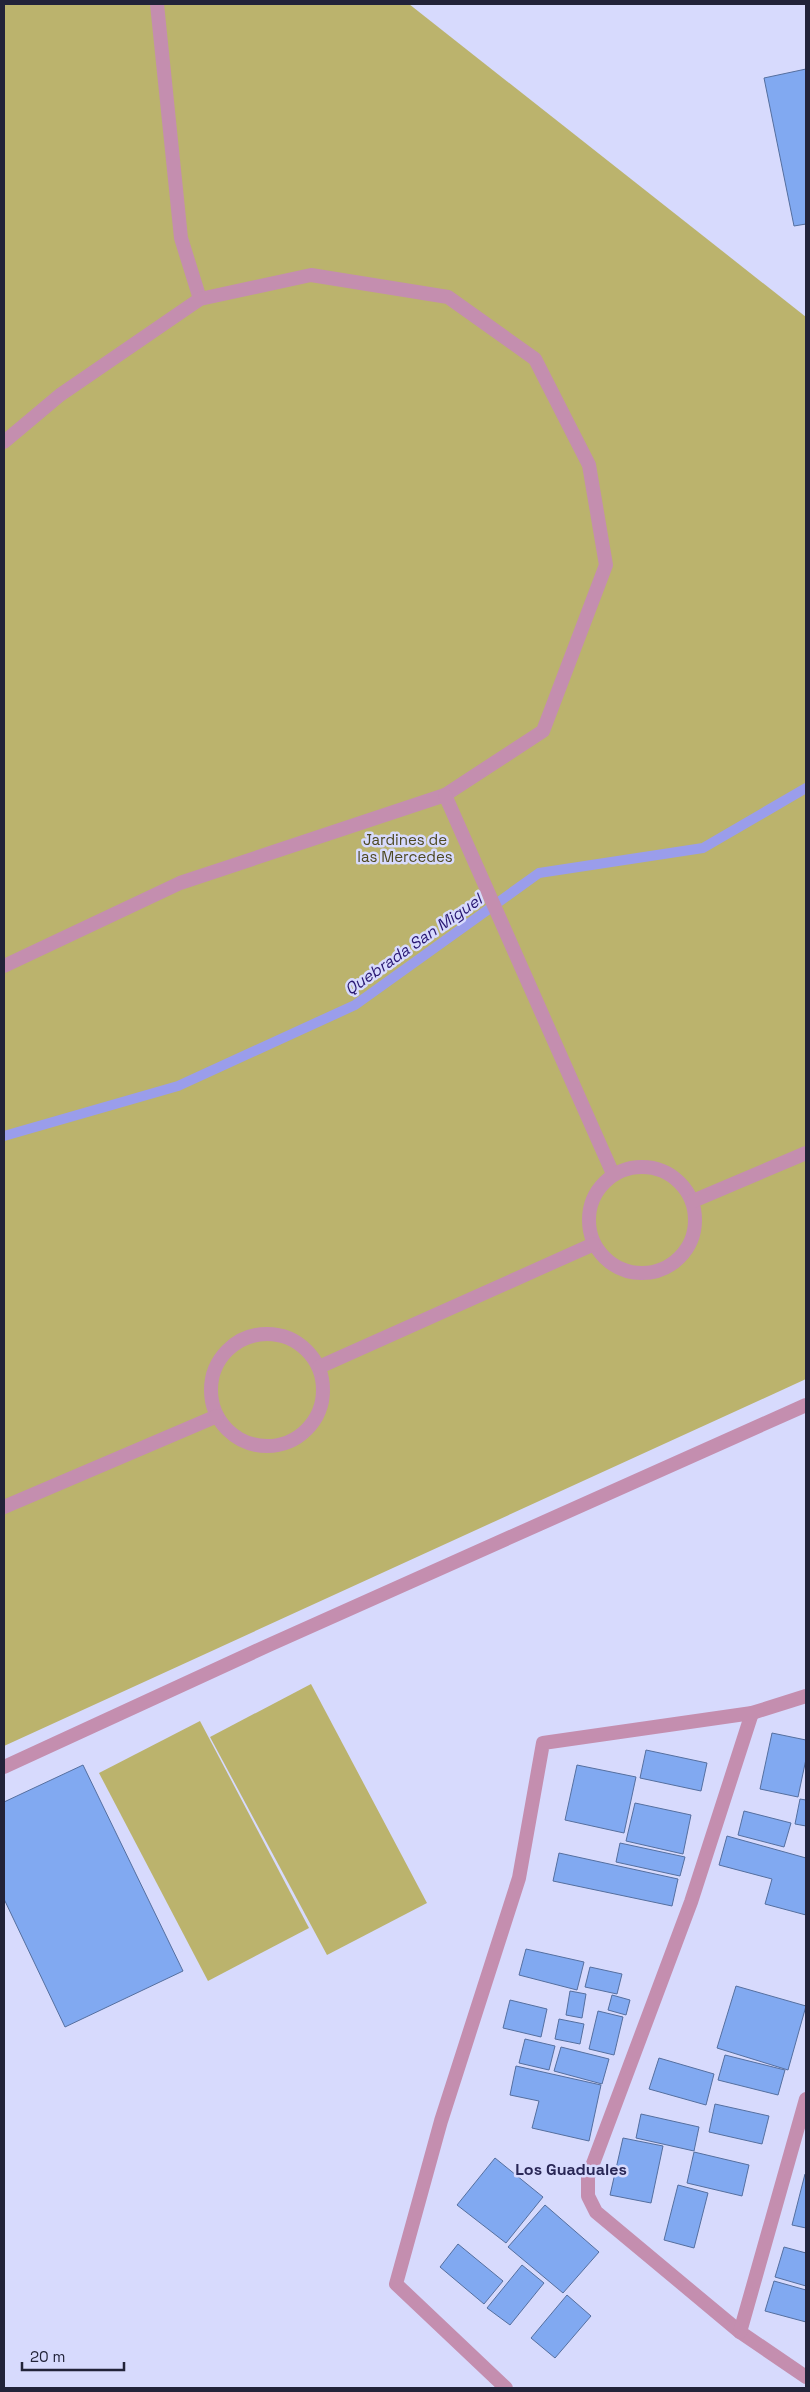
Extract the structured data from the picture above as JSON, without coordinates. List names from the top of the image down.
{
  "districts": ["Los Guaduales"],
  "water": ["Quebrada San Miguel"],
  "parks": ["Jardines de las Mercedes"],
  "scale_bar": "20 m"
}
